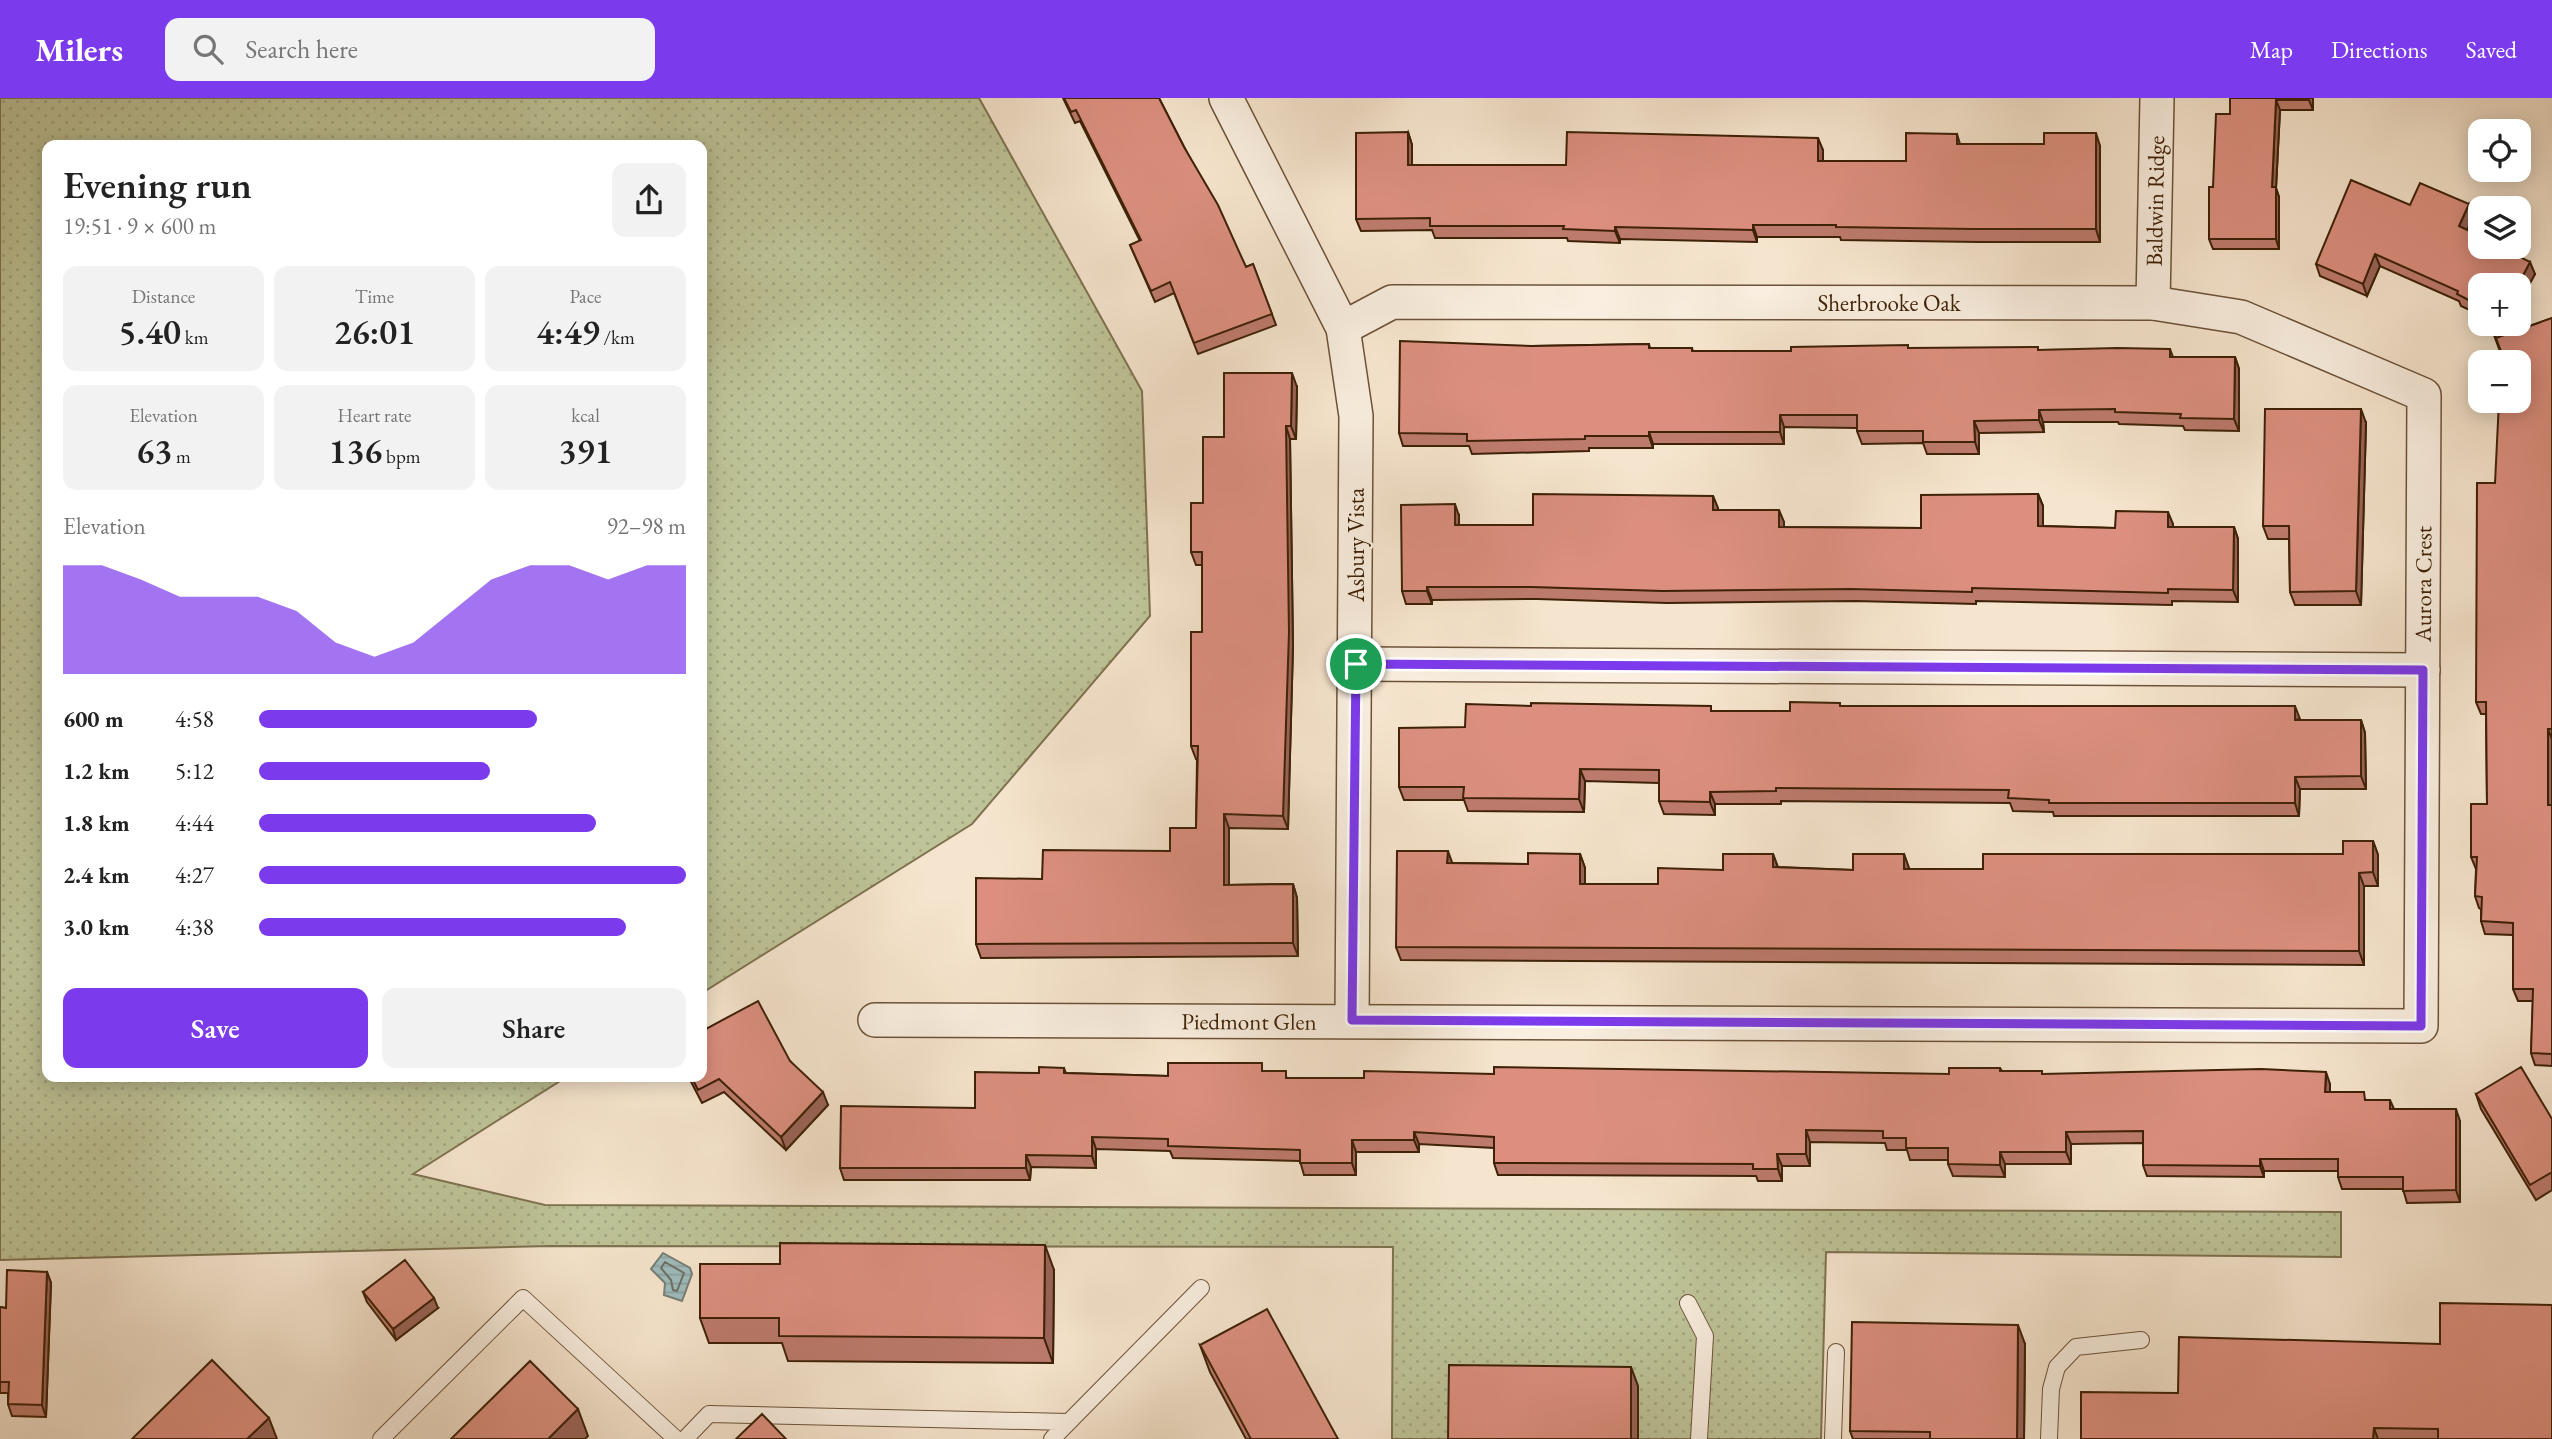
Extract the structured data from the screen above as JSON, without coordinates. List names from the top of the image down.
{
  "streets": {
    "street": [
      "Baldwin Ridge",
      "Sherbrooke Oak",
      "Asbury Vista",
      "Aurora Crest",
      "Piedmont Glen"
    ]
  },
  "crossings": [
    ["Baldwin Ridge", "Sherbrooke Oak"],
    ["Sherbrooke Oak", "Asbury Vista"],
    ["Sherbrooke Oak", "Aurora Crest"],
    ["Asbury Vista", "Piedmont Glen"],
    ["Aurora Crest", "Piedmont Glen"]
  ],
  "page": {
    "header": "Milers",
    "search": "Search here",
    "nav": ["Map", "Directions", "Saved"],
    "map_buttons": ["+", "−"],
    "heading": ["Evening run", "19:51 · 9 × 600 m"],
    "stats": [
      ["Distance", "5.40 km"],
      ["Time", "26:01"],
      ["Pace", "4:49 /km"],
      ["Elevation", "63 m"],
      ["Heart rate", "136 bpm"],
      ["kcal", "391"]
    ],
    "chart": ["Elevation", "92–98 m"],
    "list": [
      {
        "name": "600 m",
        "note": "4:58"
      },
      {
        "name": "1.2 km",
        "note": "5:12"
      },
      {
        "name": "1.8 km",
        "note": "4:44"
      },
      {
        "name": "2.4 km",
        "note": "4:27"
      },
      {
        "name": "3.0 km",
        "note": "4:38"
      }
    ],
    "buttons": ["Save", "Share"]
  }
}
